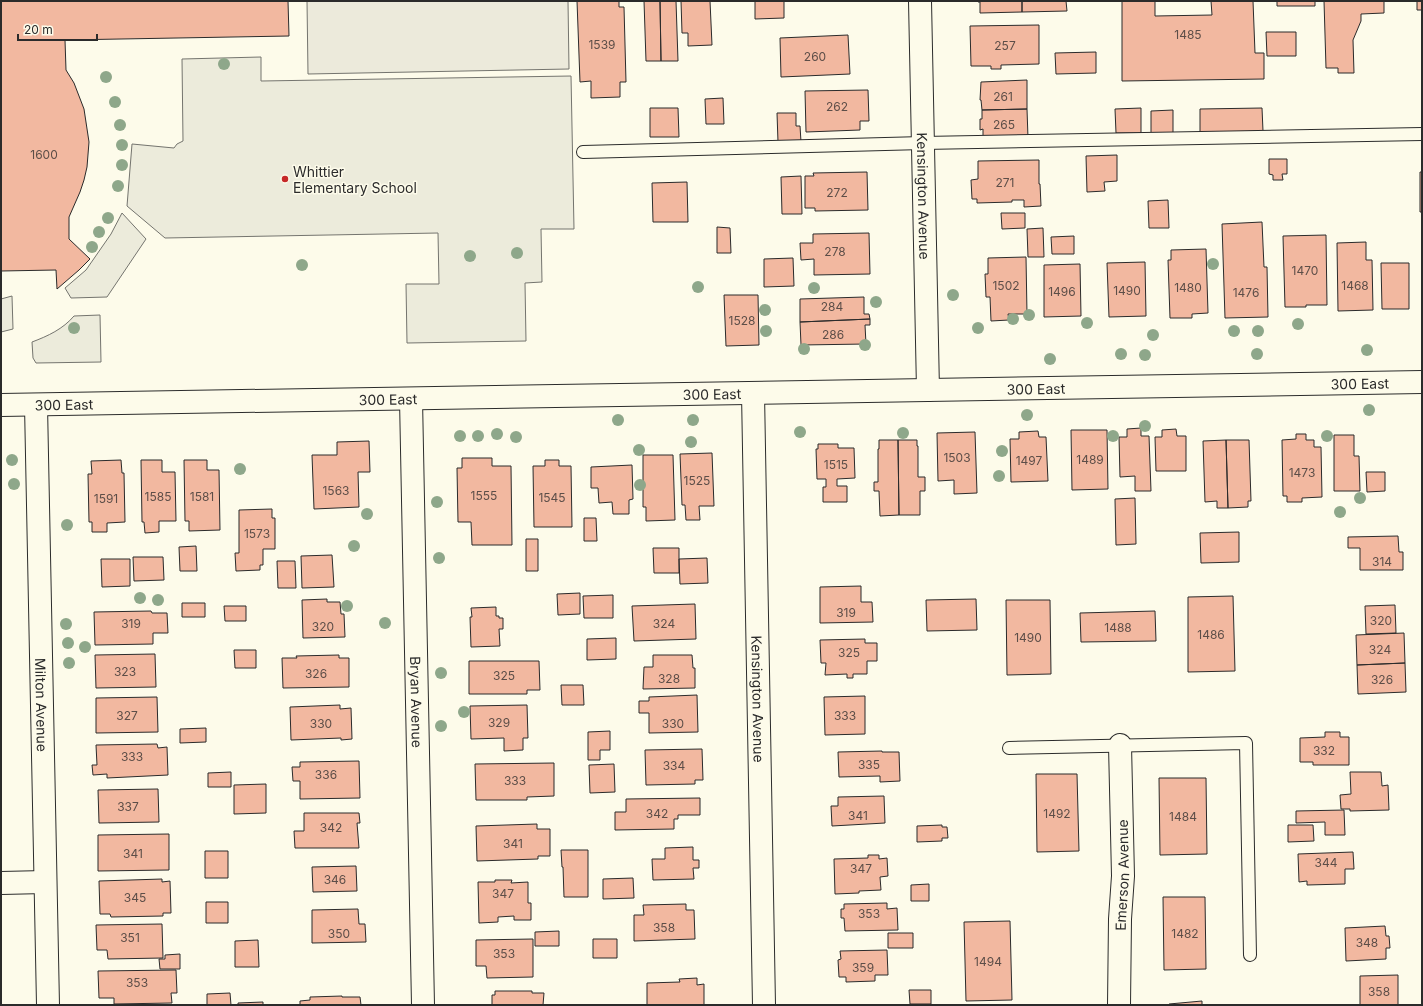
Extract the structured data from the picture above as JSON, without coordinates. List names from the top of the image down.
{
  "streets": {
    "street": [
      "Kensington Avenue",
      "300 East",
      "Bryan Avenue",
      "Milton Avenue",
      "Emerson Avenue"
    ]
  },
  "crossings": [
    ["Kensington Avenue", "300 East"],
    ["300 East", "Bryan Avenue"],
    ["300 East", "Milton Avenue"]
  ],
  "places": ["Whittier Elementary School"],
  "house_numbers": [
    "1485",
    "1539",
    "257",
    "260",
    "261",
    "262",
    "265",
    "1600",
    "271",
    "272",
    "278",
    "1470",
    "1502",
    "1468",
    "1480",
    "1490",
    "1496",
    "1476",
    "284",
    "1528",
    "286",
    "1503",
    "1489",
    "1497",
    "1515",
    "1473",
    "1525",
    "1563",
    "1555",
    "1585",
    "1581",
    "1545",
    "1591",
    "1573",
    "314",
    "319",
    "320",
    "319",
    "324",
    "320",
    "1488",
    "1486",
    "1490",
    "324",
    "325",
    "323",
    "326",
    "325",
    "328",
    "326",
    "327",
    "333",
    "329",
    "330",
    "330",
    "332",
    "333",
    "335",
    "334",
    "336",
    "333",
    "337",
    "342",
    "1492",
    "341",
    "1484",
    "342",
    "341",
    "341",
    "344",
    "347",
    "346",
    "347",
    "345",
    "353",
    "358",
    "350",
    "1482",
    "351",
    "348",
    "353",
    "1494",
    "359",
    "353",
    "358"
  ],
  "scale_bar": "20 m"
}
